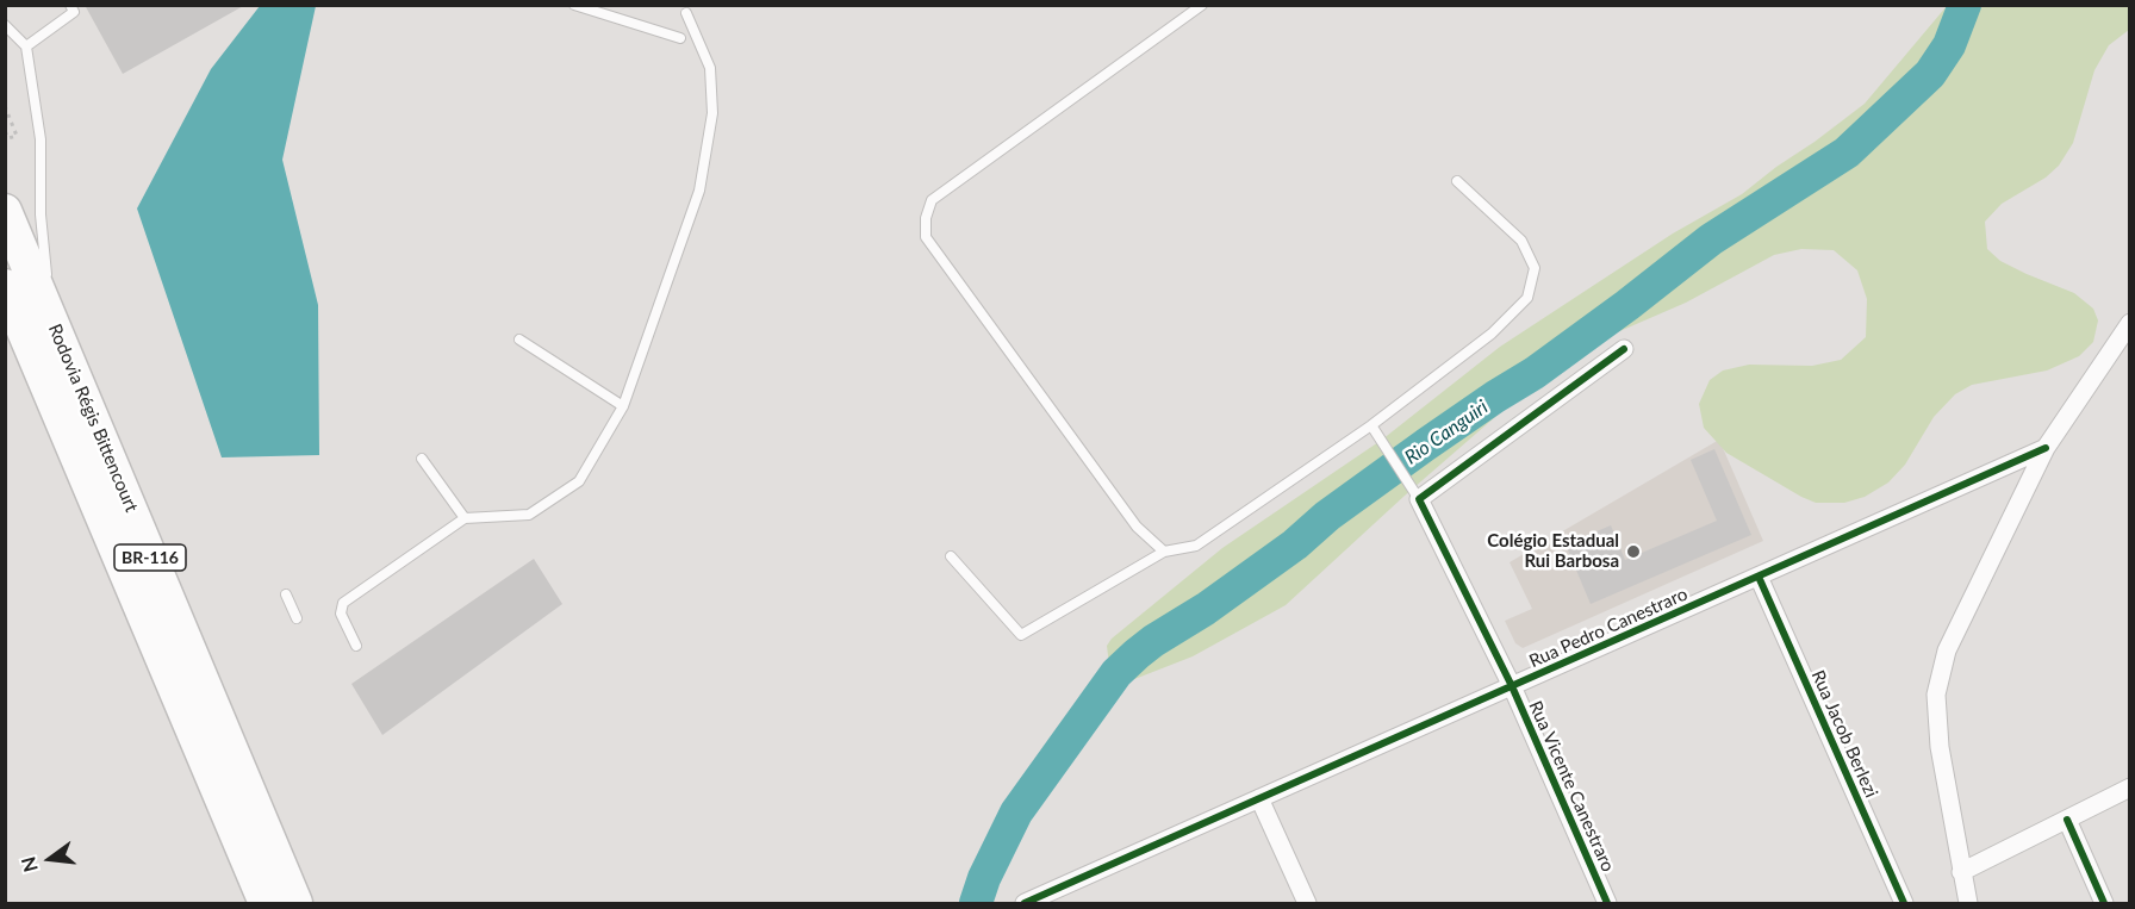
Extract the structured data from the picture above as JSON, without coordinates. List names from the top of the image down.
{
  "streets": {
    "highway": ["Rodovia Régis Bittencourt", "BR-116"],
    "street": ["Rua Pedro Canestraro", "Rua Jacob Berlezi", "Rua Vicente Canestraro"]
  },
  "crossings": [
    ["Rua Pedro Canestraro", "Rua Jacob Berlezi"],
    ["Rua Pedro Canestraro", "Rua Vicente Canestraro"]
  ],
  "water": ["Rio Canguiri"],
  "places": ["Colégio Estadual Rui Barbosa"],
  "north": "left"
}
